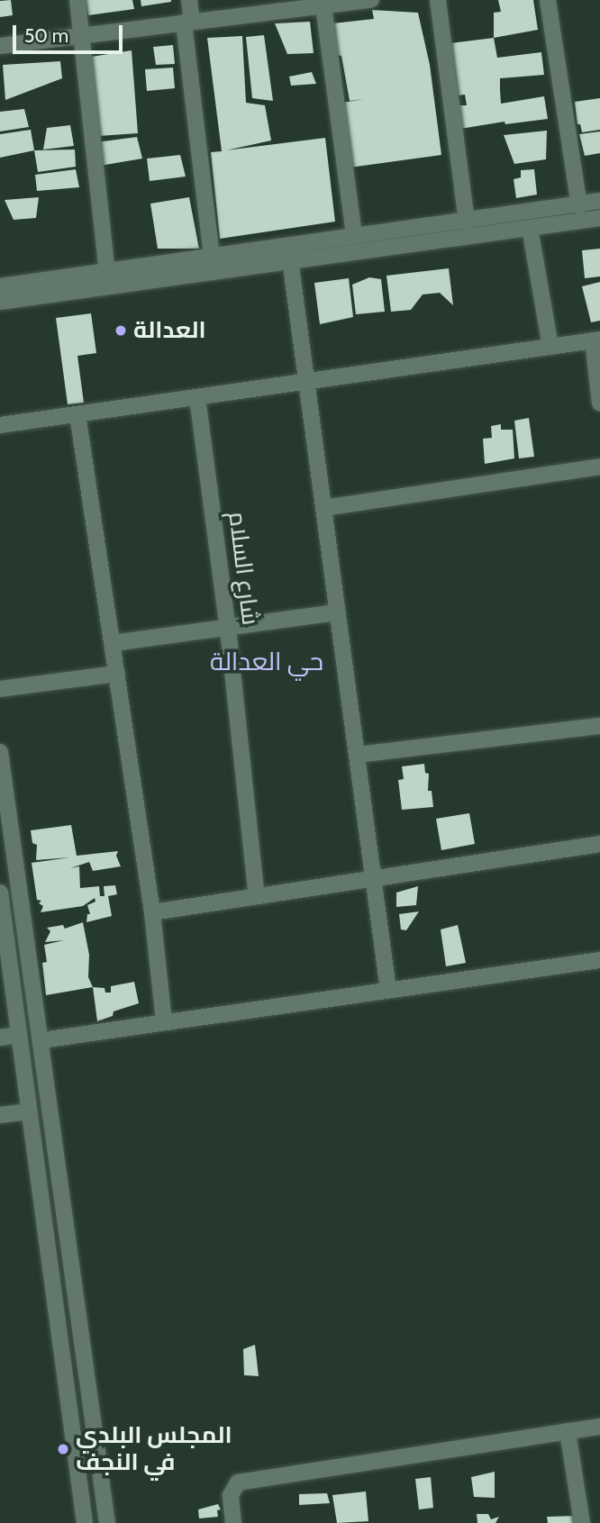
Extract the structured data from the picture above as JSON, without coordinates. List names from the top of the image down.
{
  "streets": {
    "street": ["شارع السلام"]
  },
  "districts": ["حي العدالة"],
  "places": ["العدالة", "المجلس البلدي في النجف"],
  "scale_bar": "50 m"
}
